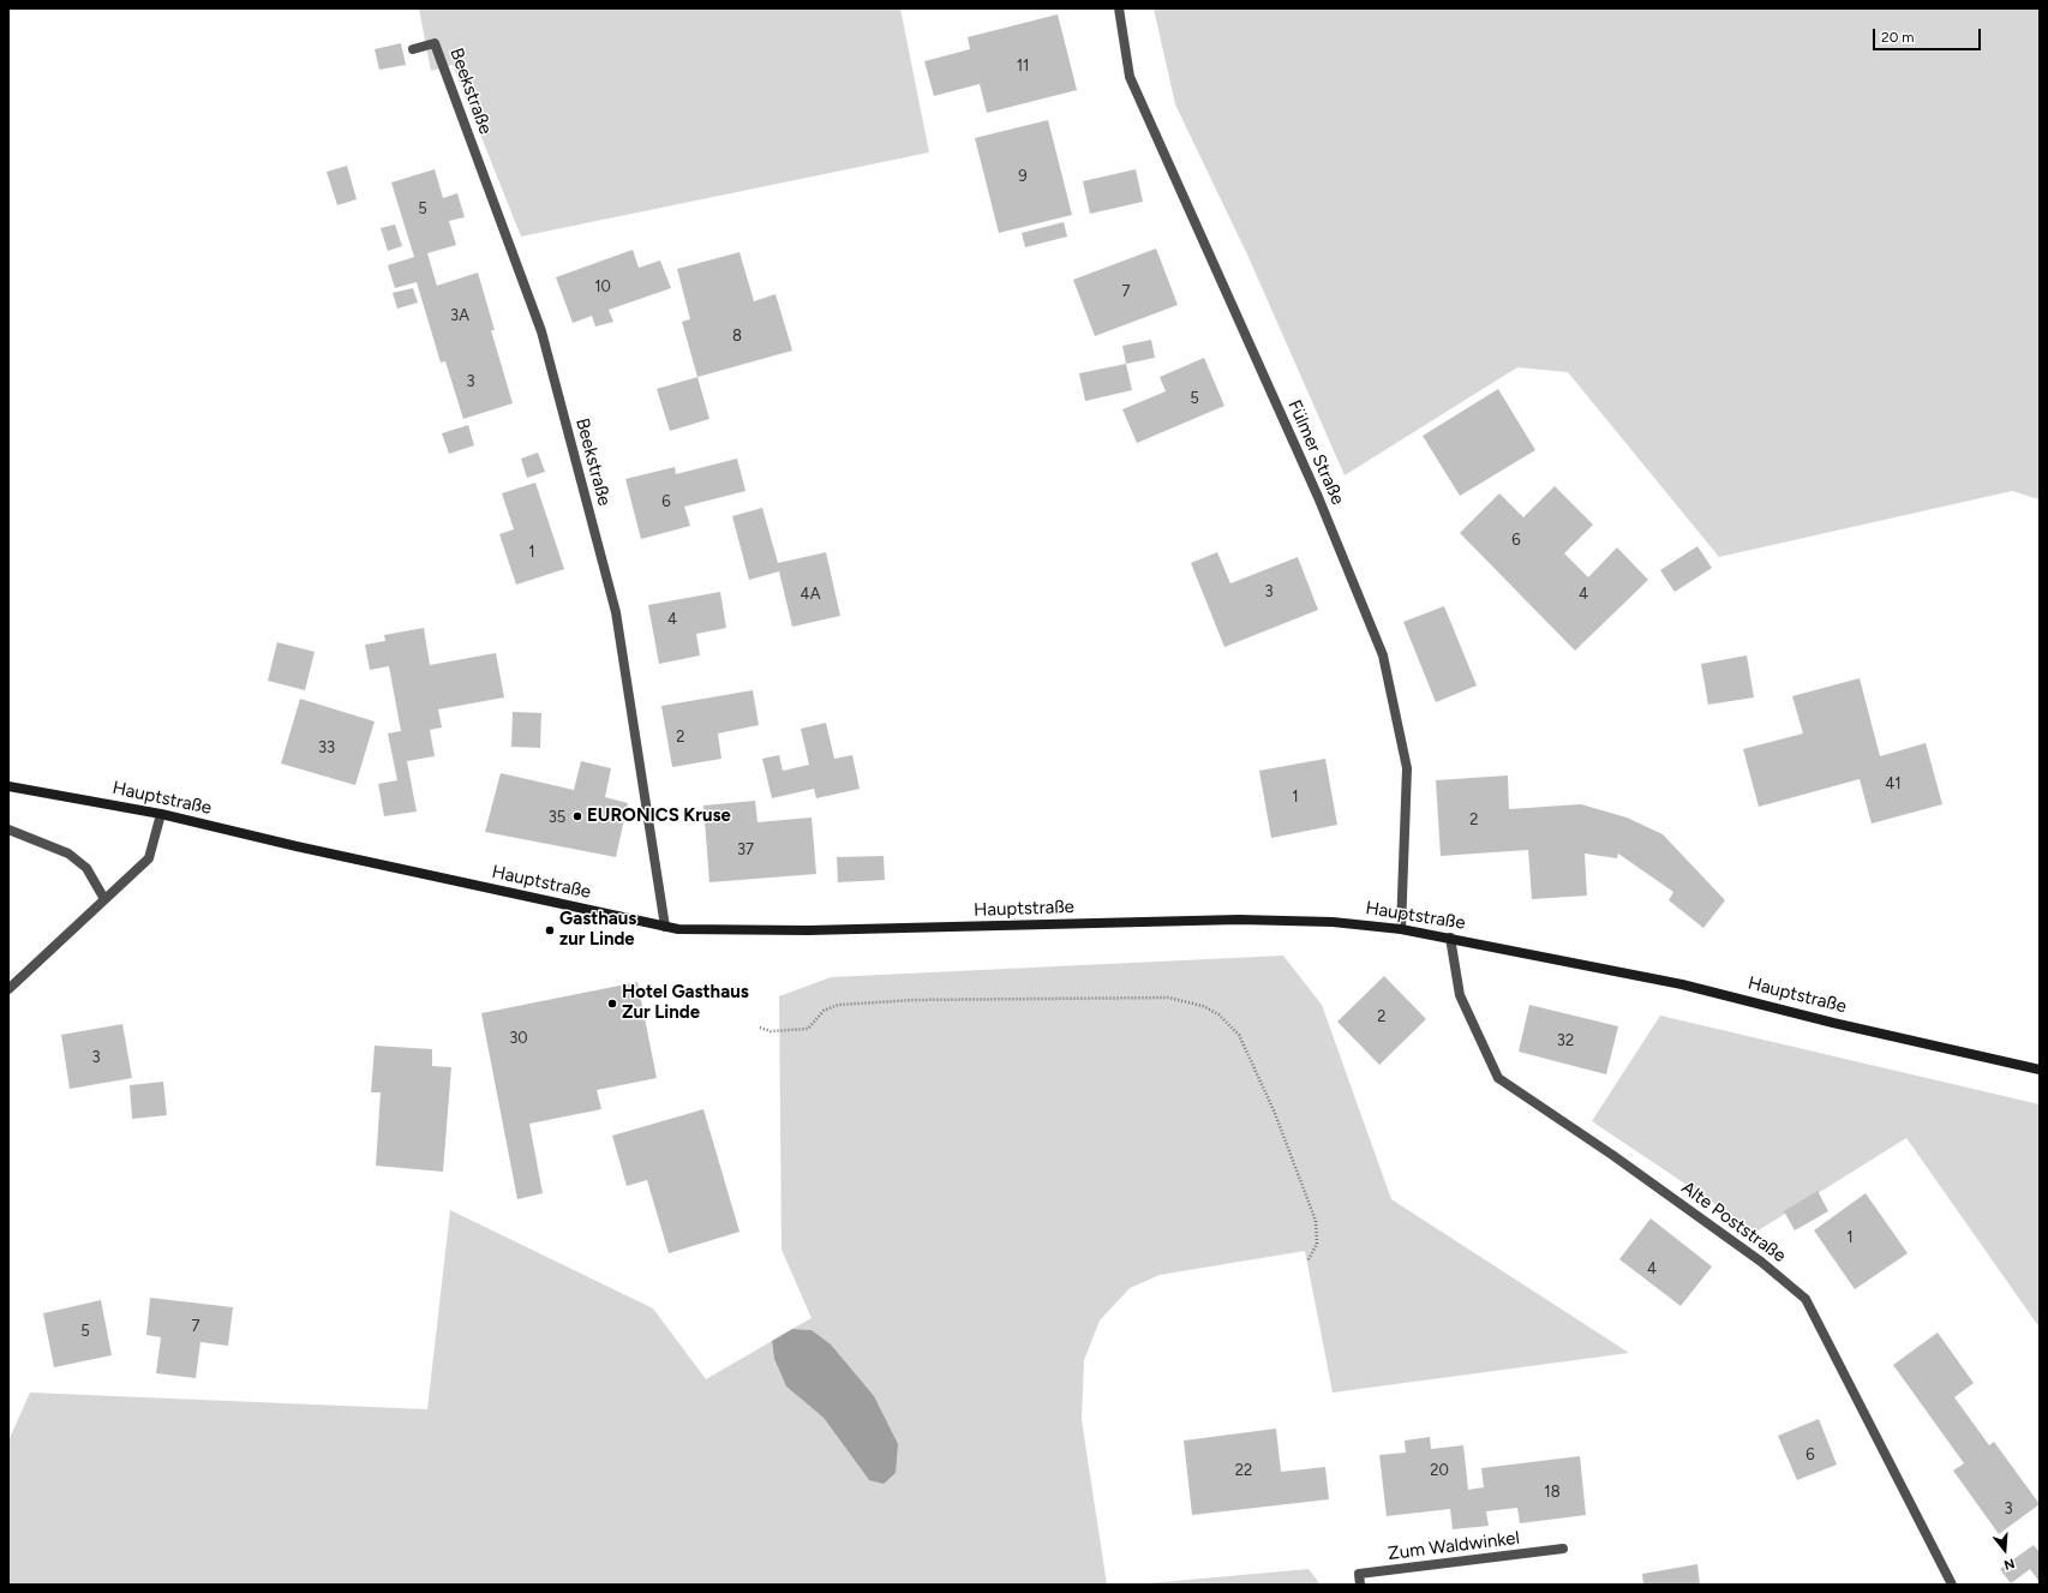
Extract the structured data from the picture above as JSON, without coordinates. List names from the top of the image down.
{
  "streets": {
    "main road": ["Hauptstraße"],
    "street": [
      "Beekstraße",
      "Fülmer Straße",
      "Alte Poststraße",
      "Zum Waldwinkel"
    ]
  },
  "crossings": [
    ["Beekstraße", "Hauptstraße"],
    ["Fülmer Straße", "Hauptstraße"],
    ["Hauptstraße", "Alte Poststraße"]
  ],
  "places": ["EURONICS Kruse", "Gasthaus zur Linde", "Hotel Gasthaus Zur Linde"],
  "house_numbers": [
    "11",
    "9",
    "5",
    "10",
    "7",
    "3A",
    "8",
    "3",
    "5",
    "6",
    "6",
    "1",
    "3",
    "4A",
    "4",
    "4",
    "2",
    "33",
    "41",
    "1",
    "35",
    "2",
    "37",
    "2",
    "30",
    "32",
    "3",
    "1",
    "4",
    "7",
    "5",
    "6",
    "22",
    "20",
    "18",
    "3"
  ],
  "scale_bar": "20 m",
  "north": "bottom"
}
